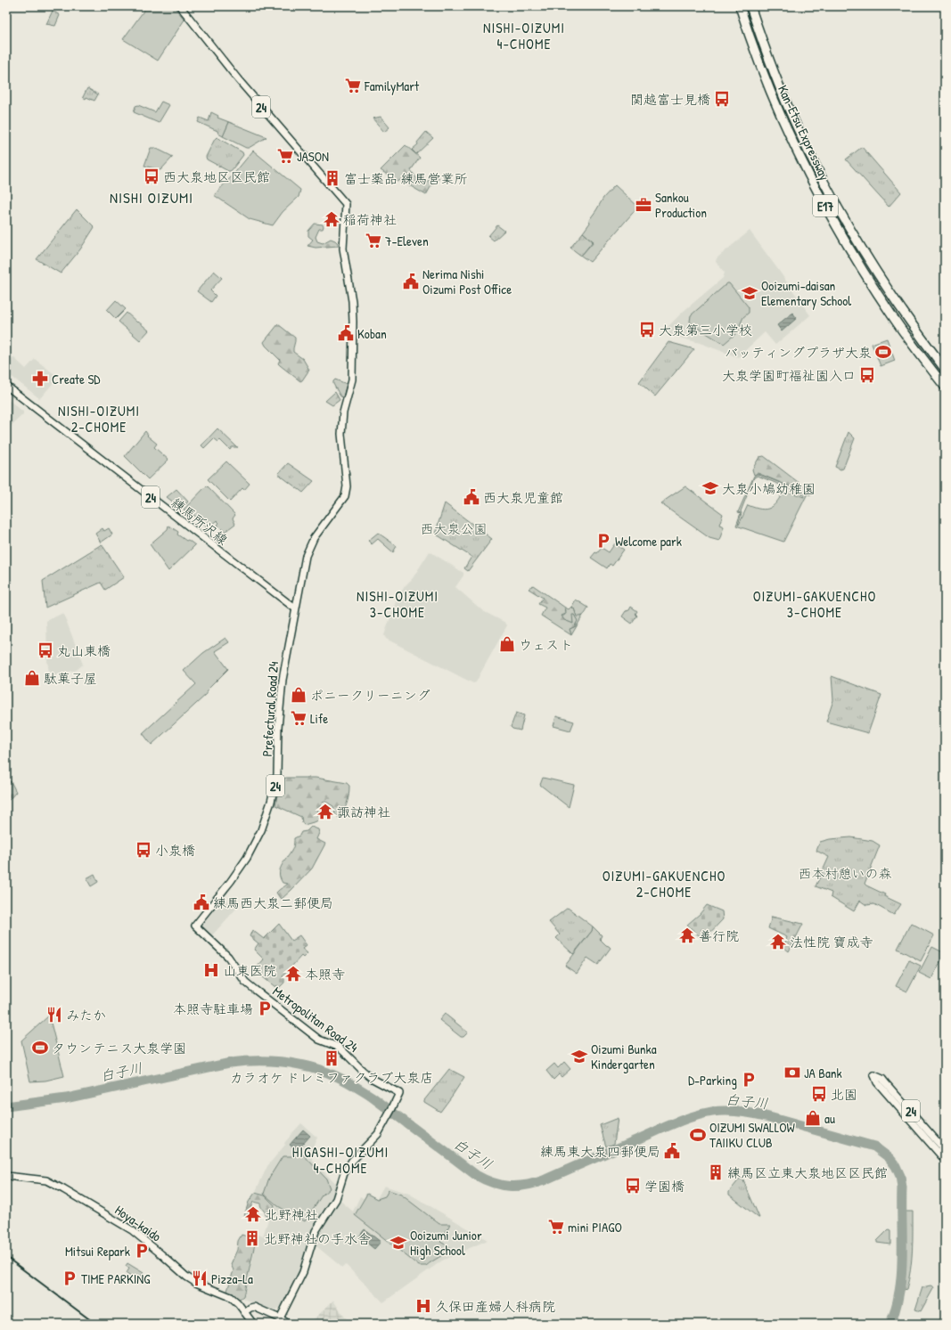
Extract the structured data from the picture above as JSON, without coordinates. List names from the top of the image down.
{
  "streets": {
    "highway": ["Kan-Etsu Expressway", "E17"],
    "main road": [
      "24",
      "練馬所沢線",
      "Metropolitan Road 24",
      "Hoya-kaido"
    ]
  },
  "crossings": [
    ["24", "練馬所沢線"],
    ["24", "Metropolitan Road 24"],
    ["練馬所沢線", "Metropolitan Road 24"]
  ],
  "districts": [
    "NISHI-OIZUMI 4-CHOME",
    "NISHI OIZUMI",
    "NISHI-OIZUMI 2-CHOME",
    "NISHI-OIZUMI 3-CHOME",
    "OIZUMI-GAKUENCHO 3-CHOME",
    "OIZUMI-GAKUENCHO 2-CHOME",
    "HIGASHI-OIZUMI 4-CHOME"
  ],
  "water": ["白子川"],
  "parks": ["西大泉公園", "西本村憩いの森"],
  "places": {
    "supermarket": [
      "FamilyMart",
      "JASON",
      "7-Eleven",
      "Life",
      "mini PIAGO"
    ],
    "bus stop": [
      "関越富士見橋",
      "西大泉地区区民館",
      "大泉第三小学校",
      "大泉学園町福祉園入口",
      "丸山東橋",
      "小泉橋",
      "北園",
      "学園橋"
    ],
    "building": [
      "富士薬品 練馬営業所",
      "カラオケ ドレミファクラブ大泉店",
      "練馬区立東大泉地区区民館",
      "北野神社の手水舎"
    ],
    "office": ["Sankou Production"],
    "temple": [
      "稲荷神社",
      "諏訪神社",
      "善行院",
      "法性院 寶成寺",
      "本照寺",
      "北野神社"
    ],
    "public building": [
      "Nerima Nishi Oizumi Post Office",
      "Koban",
      "西大泉児童館",
      "練馬西大泉二郵便局",
      "練馬東大泉四郵便局"
    ],
    "school or university": [
      "Ooizumi-daisan Elementary School",
      "大泉小鳩幼稚園",
      "Oizumi Bunka Kindergarten",
      "Ooizumi Junior High School"
    ],
    "sports": ["バッティングプラザ大泉", "タウンテニス大泉学園", "OIZUMI SWALLOW TAIIKU CLUB"],
    "pharmacy": ["Create SD"],
    "parking": [
      "Welcome park",
      "本照寺駐車場",
      "D-Parking",
      "Mitsui Repark",
      "TIME PARKING"
    ],
    "shop": [
      "ウェスト",
      "駄菓子屋",
      "ポニークリーニング",
      "au"
    ],
    "hospital": ["山東医院", "久保田産婦人科病院"],
    "restaurant": ["みたか", "Pizza-La"],
    "bank": ["JA Bank"]
  }
}
